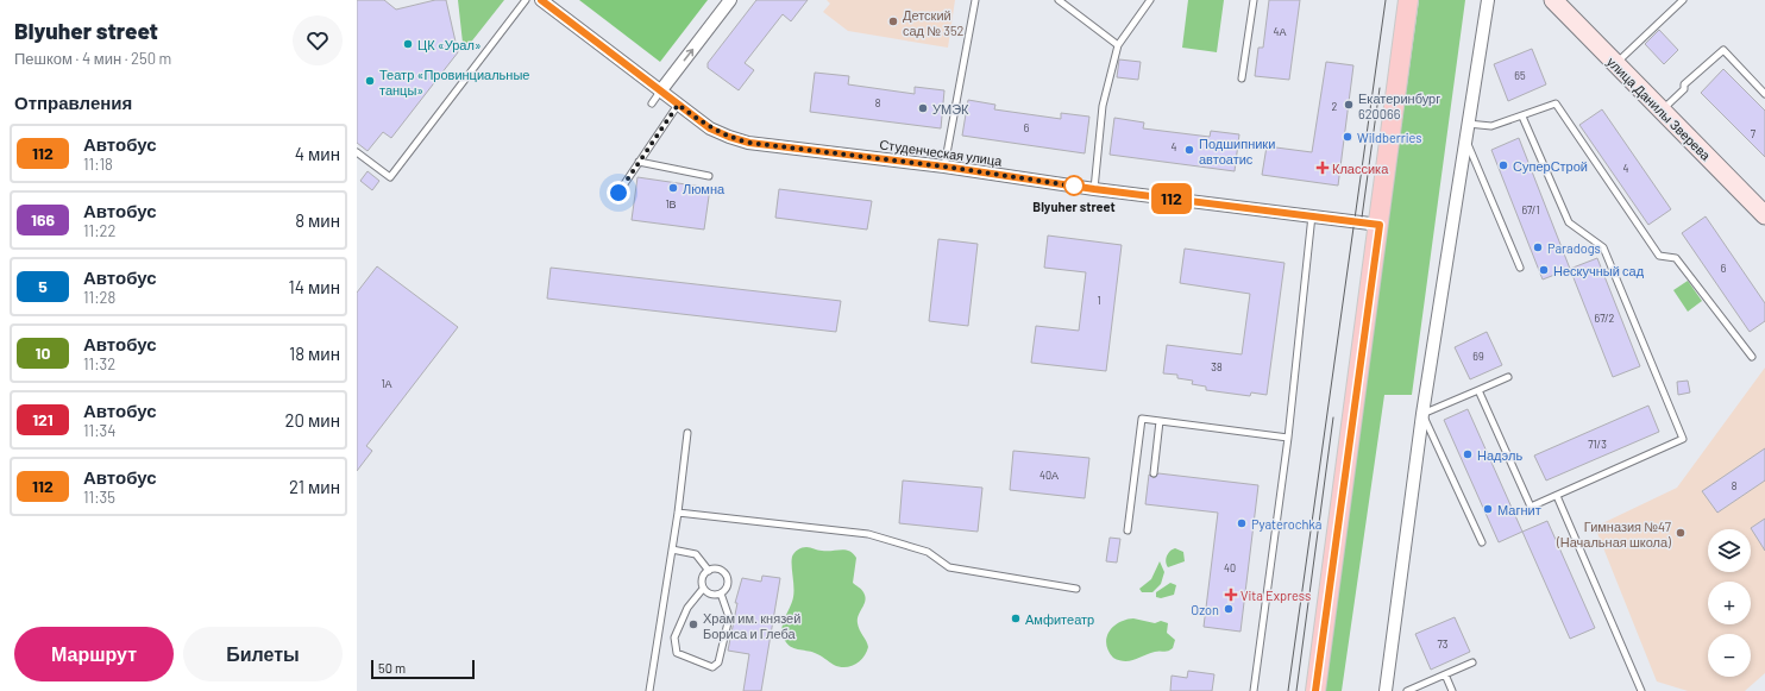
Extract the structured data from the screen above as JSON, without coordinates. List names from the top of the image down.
{
  "streets": {
    "main road": ["улица Данилы Зверева"],
    "street": ["Студенческая улица"]
  },
  "places": {
    "other": [
      "Детский сад № 352",
      "ЦК «Урал»",
      "Театр «Провинциальные танцы»",
      "Екатеринбург 620066",
      "УМЭК",
      "Wildberries",
      "Подшипники автоатис",
      "СуперСтрой",
      "Blyuher street",
      "Люмна",
      "Paradogs",
      "Нескучный сад",
      "Надэль",
      "Магнит",
      "Pyaterochka",
      "Гимназия №47 (Начальная школа)",
      "Ozon",
      "Амфитеатр",
      "Храм им. князей Бориса и Глеба"
    ],
    "health": ["Классика", "Vita Express"]
  },
  "lines": ["bus line 112"],
  "house_numbers": [
    "4А",
    "65",
    "8",
    "2",
    "6",
    "7",
    "4",
    "4",
    "1В",
    "67/1",
    "6",
    "1",
    "67/2",
    "69",
    "38",
    "1А",
    "71/3",
    "40А",
    "8",
    "40",
    "73"
  ],
  "scale_bar": "50 m",
  "page": {
    "heading": [
      ["Blyuher street", "Пешком · 4 мин · 250 m"],
      "Отправления"
    ],
    "on_map": "112",
    "list": [
      {
        "mark": "112",
        "name": "Автобус",
        "note": "11:18",
        "value": "4 мин"
      },
      {
        "mark": "166",
        "name": "Автобус",
        "note": "11:22",
        "value": "8 мин"
      },
      {
        "mark": "5",
        "name": "Автобус",
        "note": "11:28",
        "value": "14 мин"
      },
      {
        "mark": "10",
        "name": "Автобус",
        "note": "11:32",
        "value": "18 мин"
      },
      {
        "mark": "121",
        "name": "Автобус",
        "note": "11:34",
        "value": "20 мин"
      },
      {
        "mark": "112",
        "name": "Автобус",
        "note": "11:35",
        "value": "21 мин"
      }
    ],
    "map_buttons": ["+", "−"],
    "buttons": ["Маршрут", "Билеты"],
    "scale": "50 m"
  }
}
